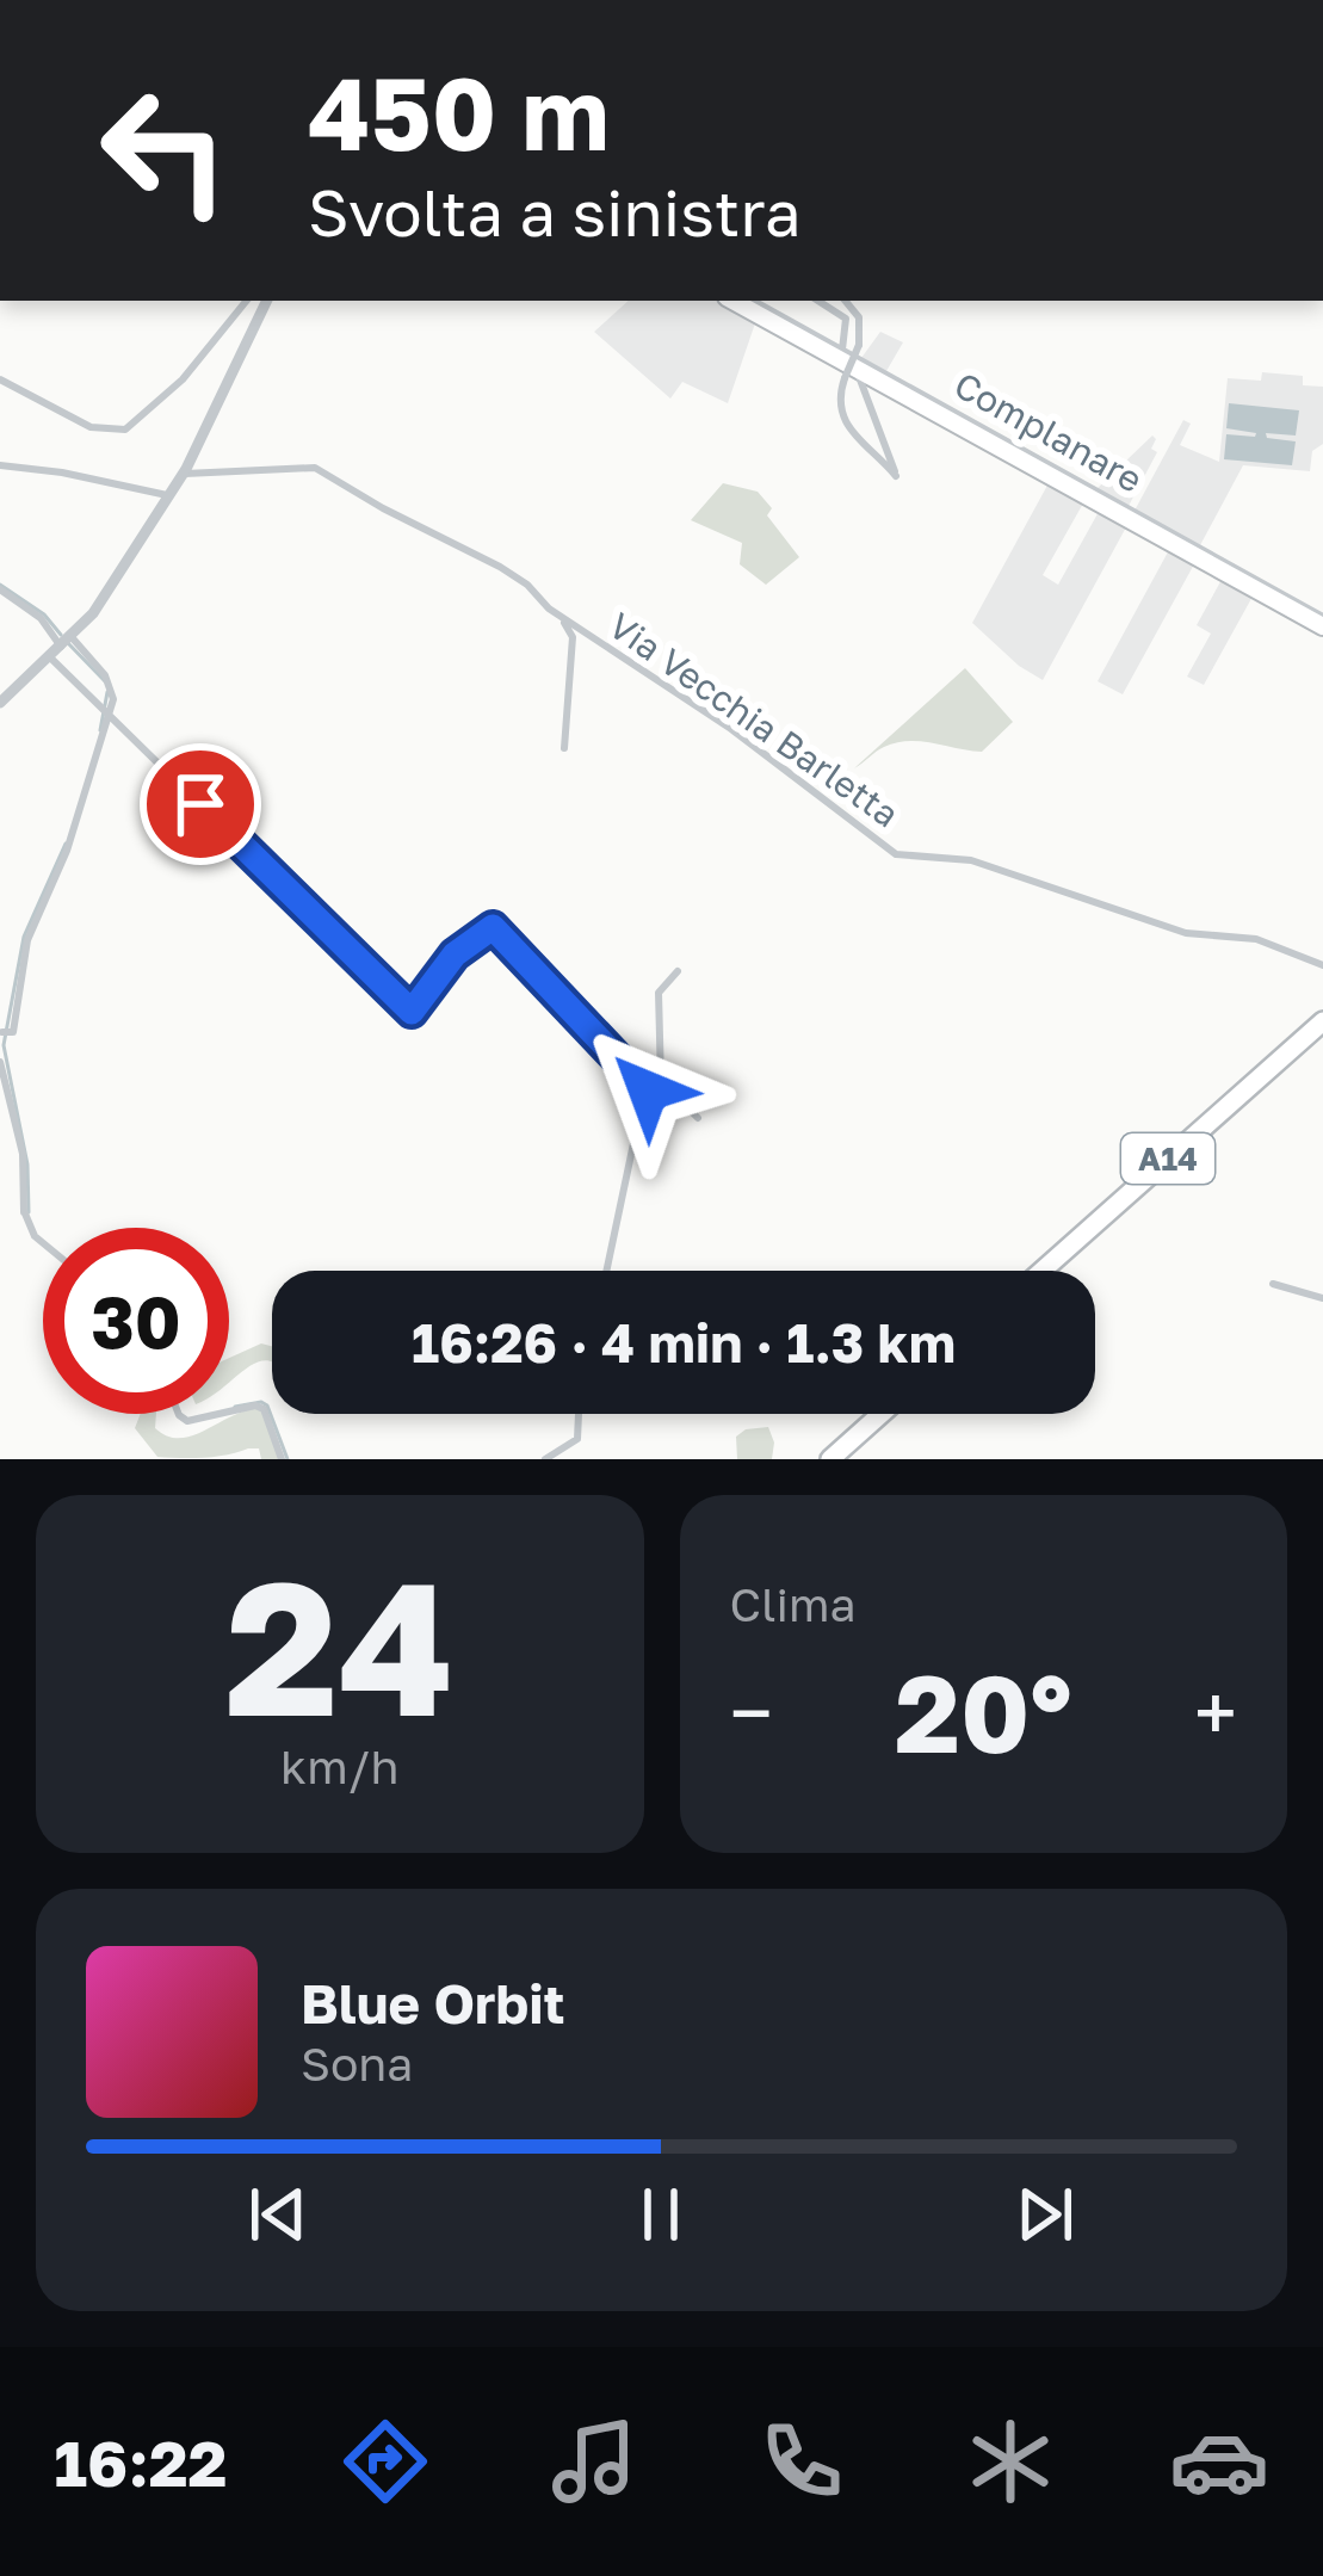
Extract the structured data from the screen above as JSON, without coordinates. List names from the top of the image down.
{
  "streets": {
    "highway": ["A14"],
    "street": ["Complanare", "Via Vecchia Barletta"]
  },
  "page": {
    "turn": ["450 m", "Svolta a sinistra"],
    "limit": "30",
    "trip": "16:26 · 4 min · 1.3 km",
    "tile": [
      ["24", "km/h"],
      "Clima"
    ],
    "heat": ["−", "20°", "+"],
    "song": ["Blue Orbit", "Sona"],
    "tabs": "16:22"
  }
}
